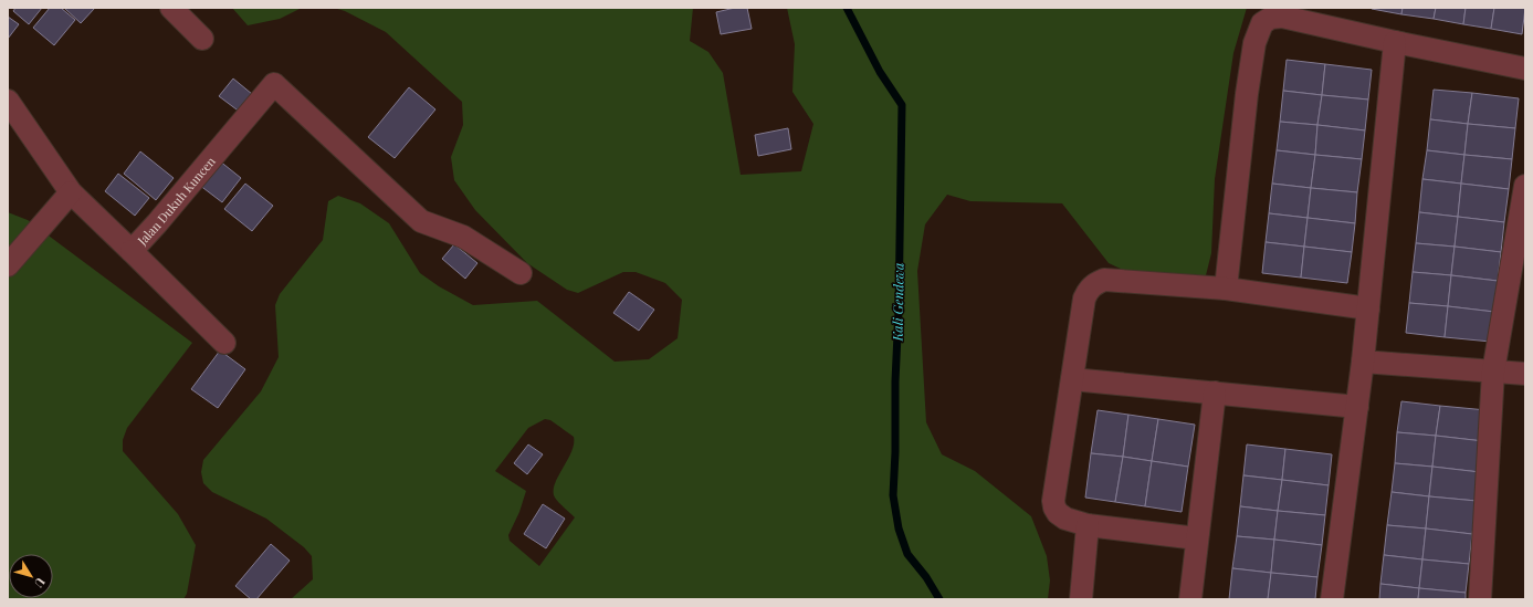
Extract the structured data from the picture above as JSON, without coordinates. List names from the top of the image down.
{
  "streets": {
    "street": ["Jalan Dukuh Kuncen"]
  },
  "water": ["Kali Gendewa"],
  "north": "bottom right"
}
